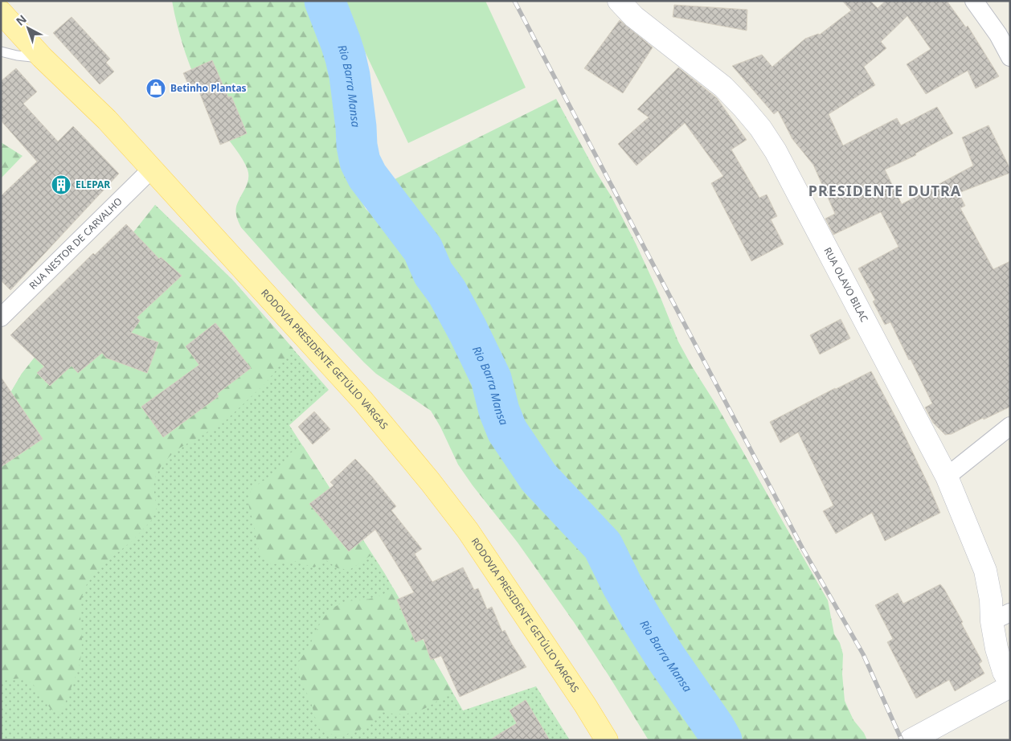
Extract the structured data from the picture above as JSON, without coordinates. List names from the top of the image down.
{
  "streets": {
    "main road": ["RODOVIA PRESIDENTE GETÚLIO VARGAS"],
    "street": ["RUA NESTOR DE CARVALHO", "RUA OLAVO BILAC"]
  },
  "crossings": [
    ["RUA NESTOR DE CARVALHO", "RODOVIA PRESIDENTE GETÚLIO VARGAS"]
  ],
  "districts": ["PRESIDENTE DUTRA"],
  "water": ["Rio Barra Mansa"],
  "places": {
    "shop": ["Betinho Plantas"],
    "building": ["ELEPAR"]
  },
  "north": "top left"
}
